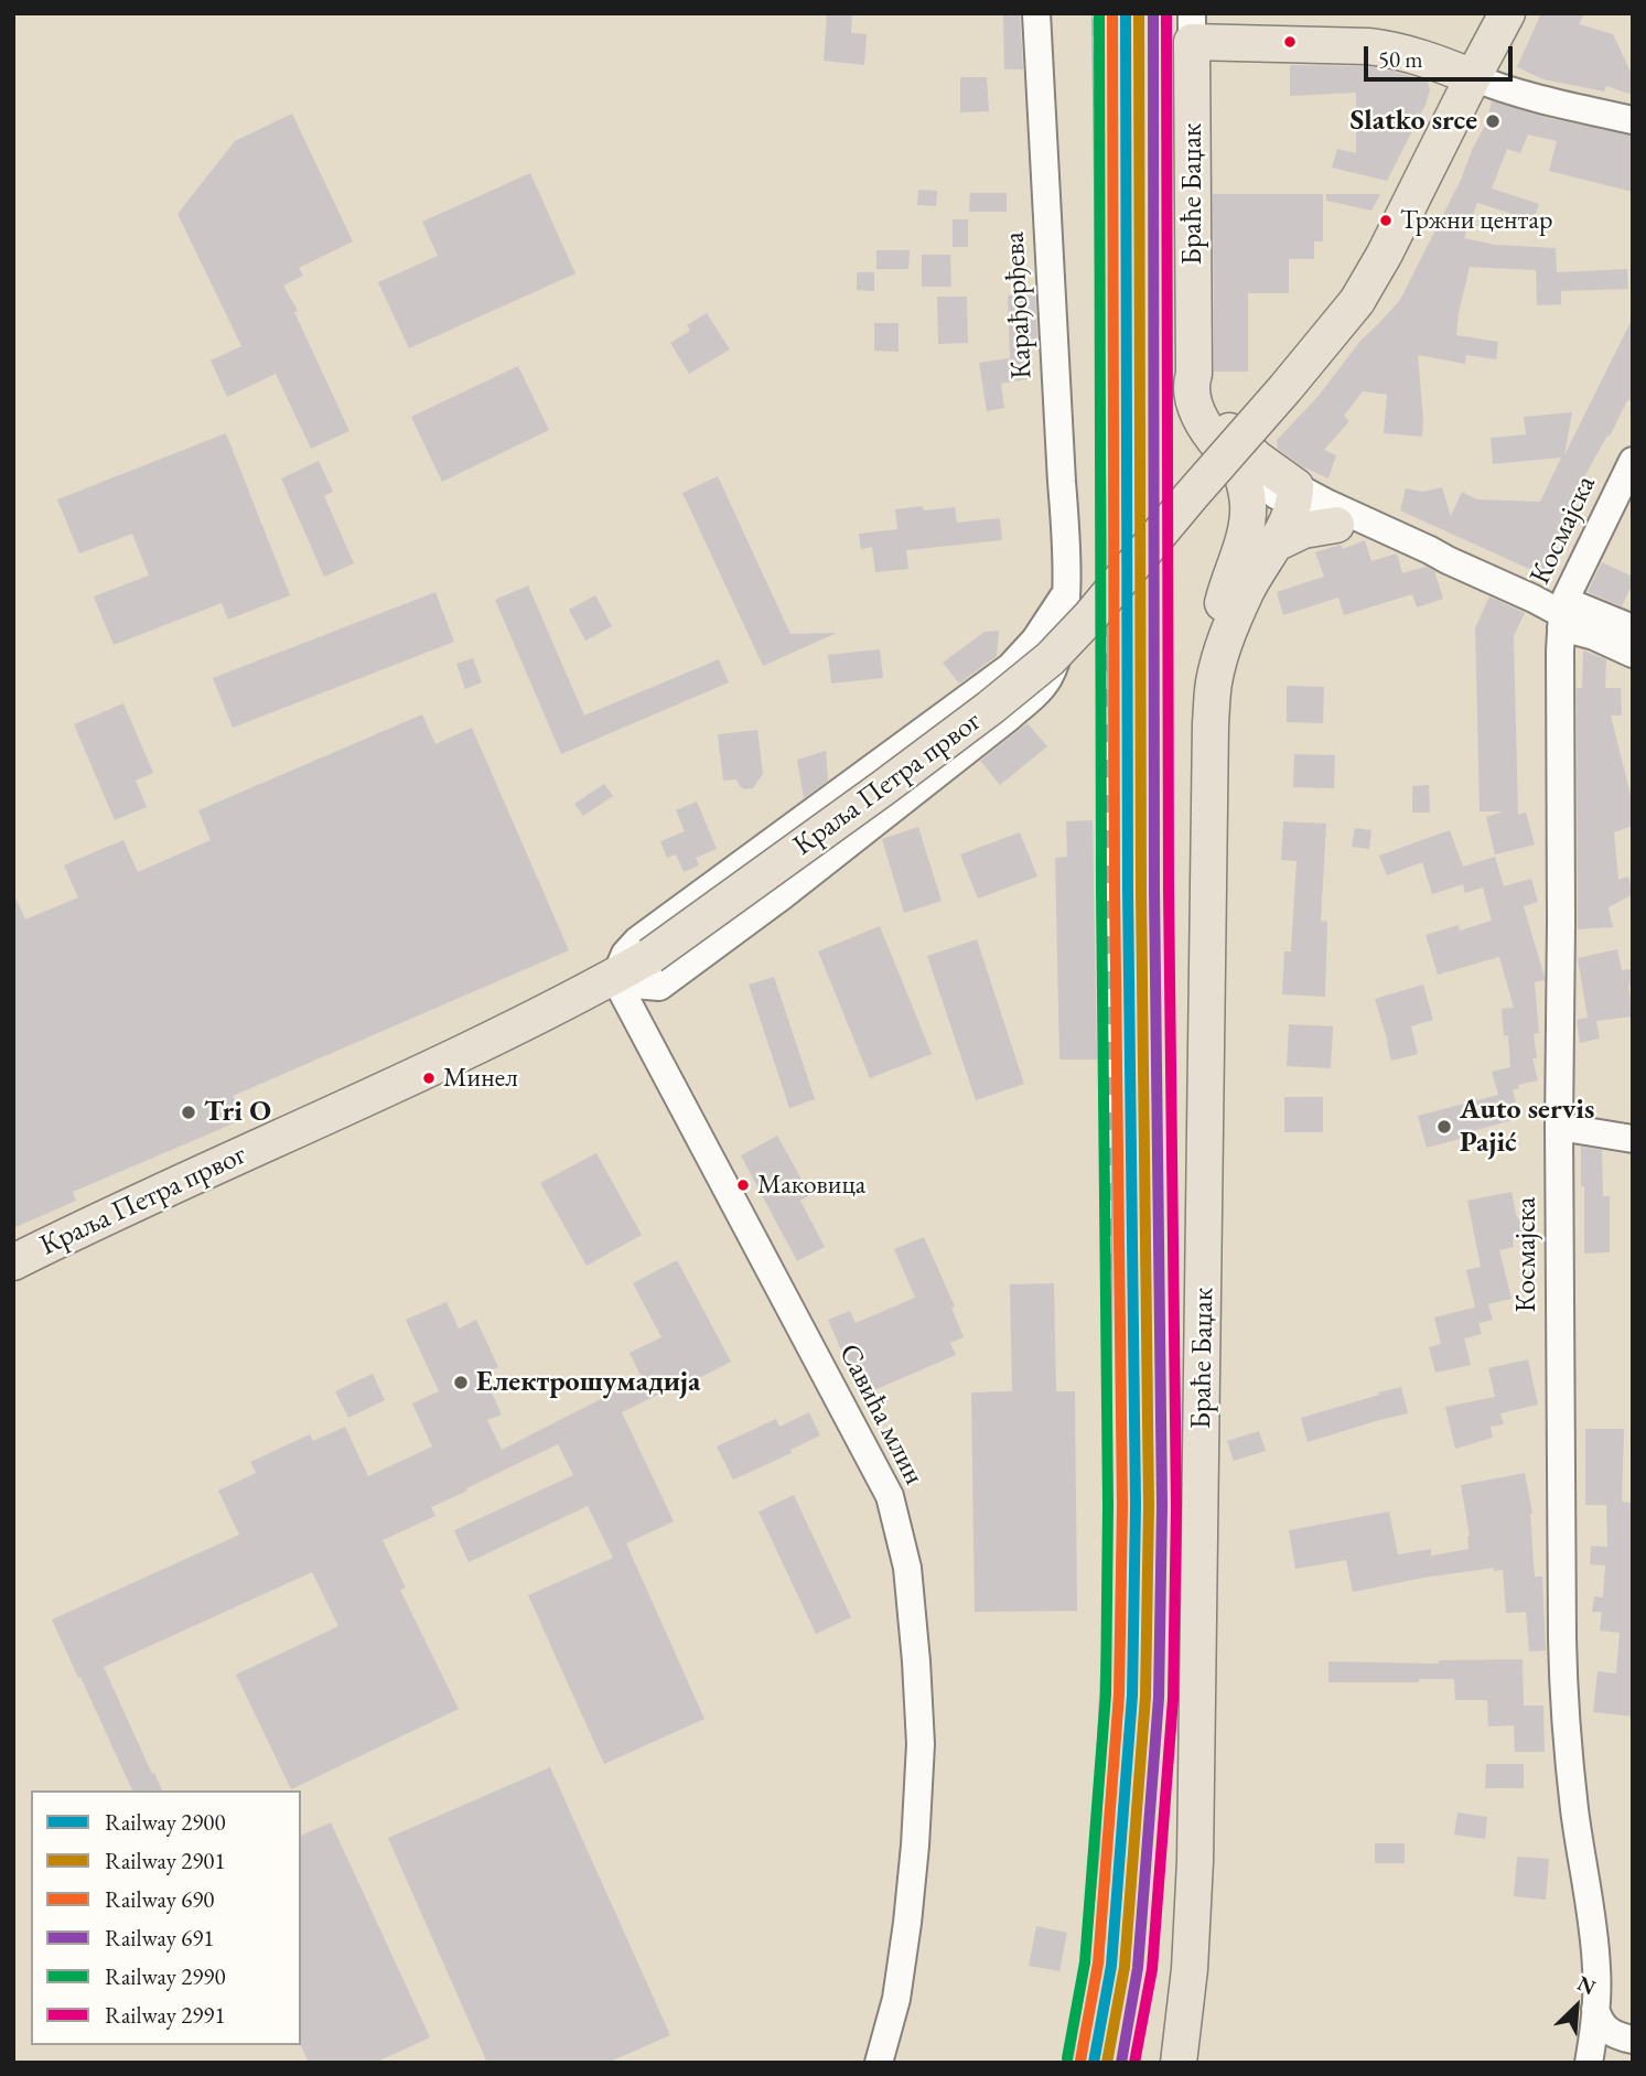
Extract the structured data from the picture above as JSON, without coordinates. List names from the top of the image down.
{
  "streets": {
    "main road": ["Браће Баџак", "Краља Петра првог"],
    "street": ["Карађорђева", "Космајска", "Савића млин"]
  },
  "crossings": [
    ["Карађорђева", "Краља Петра првог"],
    ["Карађорђева", "Савића млин"],
    ["Краља Петра првог", "Савића млин"]
  ],
  "places": [
    "Slatko srce",
    "Тржни центар",
    "Минел",
    "Tri O",
    "Auto servis Pajić",
    "Маковица",
    "Електрошумадија"
  ],
  "lines": [
    "rail line 2900",
    "rail line 2901",
    "rail line 690",
    "rail line 691",
    "rail line 2990",
    "rail line 2991"
  ],
  "legend": [
    "Railway 2900",
    "Railway 2901",
    "Railway 690",
    "Railway 691",
    "Railway 2990",
    "Railway 2991"
  ],
  "scale_bar": "50 m",
  "north": "top right"
}
